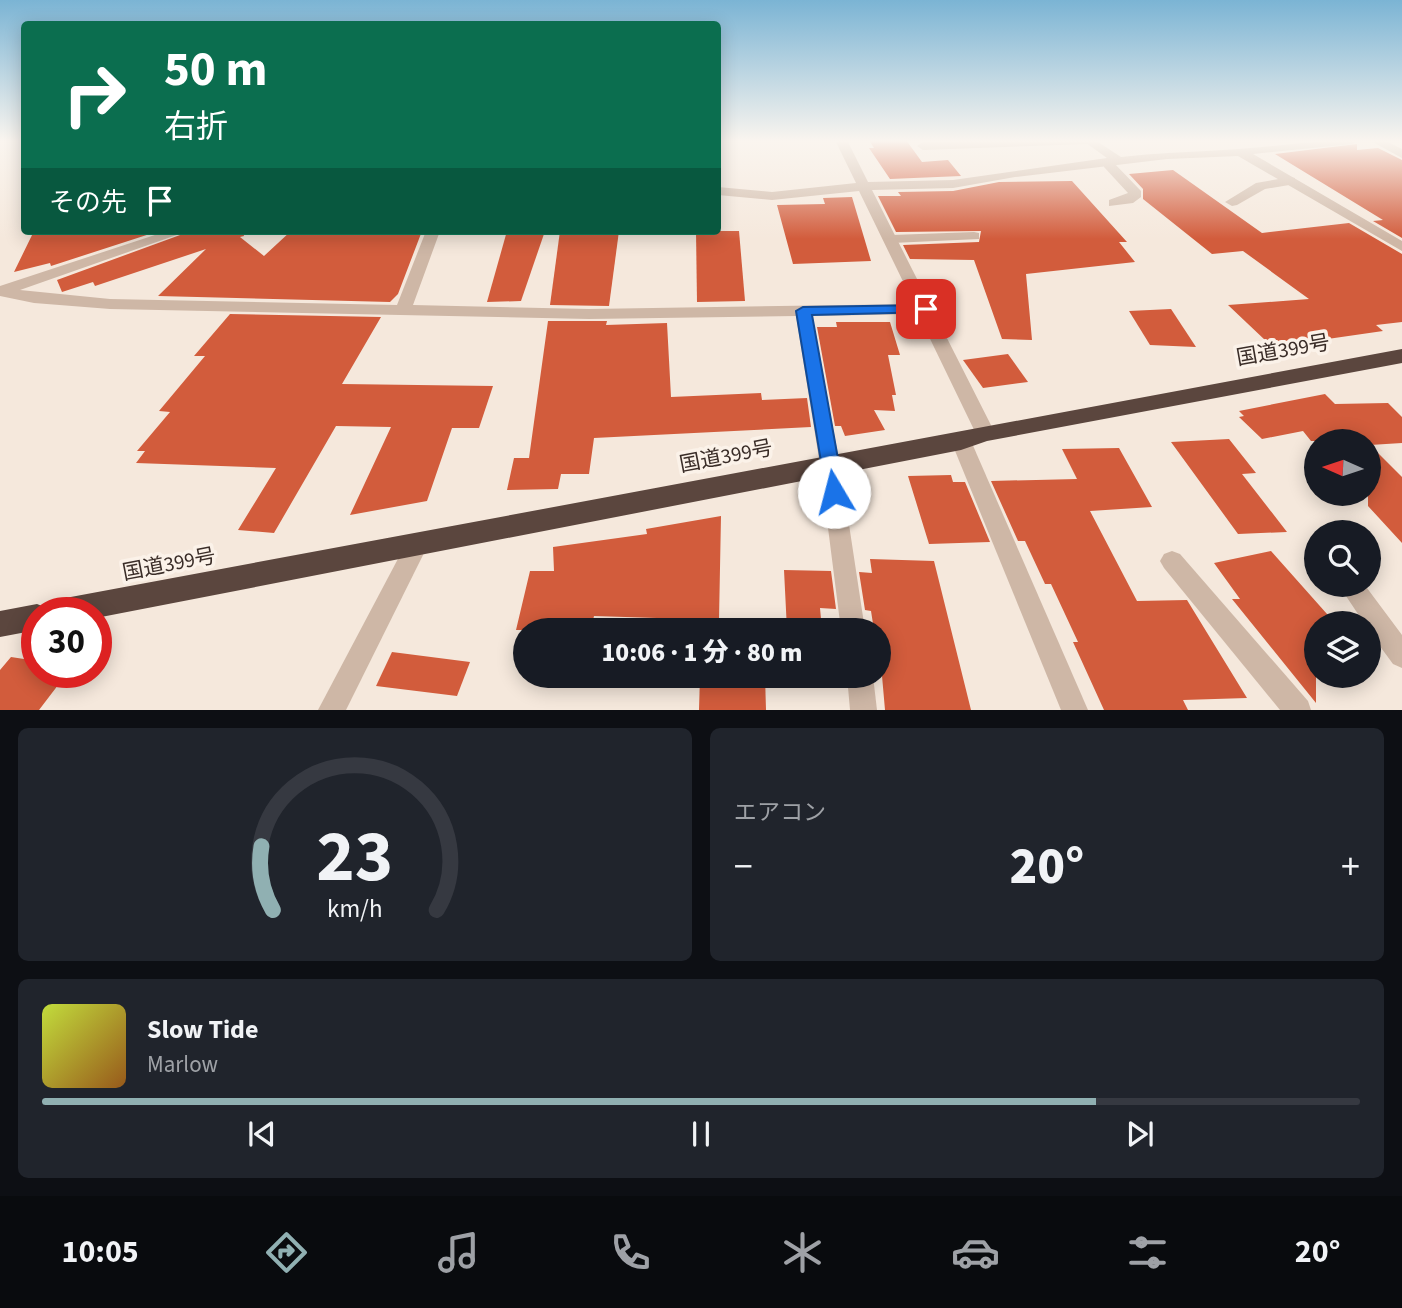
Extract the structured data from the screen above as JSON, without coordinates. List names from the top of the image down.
{
  "streets": {
    "highway": ["国道399号"]
  },
  "north": "left",
  "page": {
    "turn": ["50 m", "右折"],
    "then": "その先",
    "limit": "30",
    "trip": "10:06 · 1 分 · 80 m",
    "tile": "エアコン",
    "heat": ["−", "20°", "+"],
    "song": ["Slow Tide", "Marlow"],
    "tabs": ["10:05", "20°"],
    "gauge": ["23", "km/h"]
  }
}
